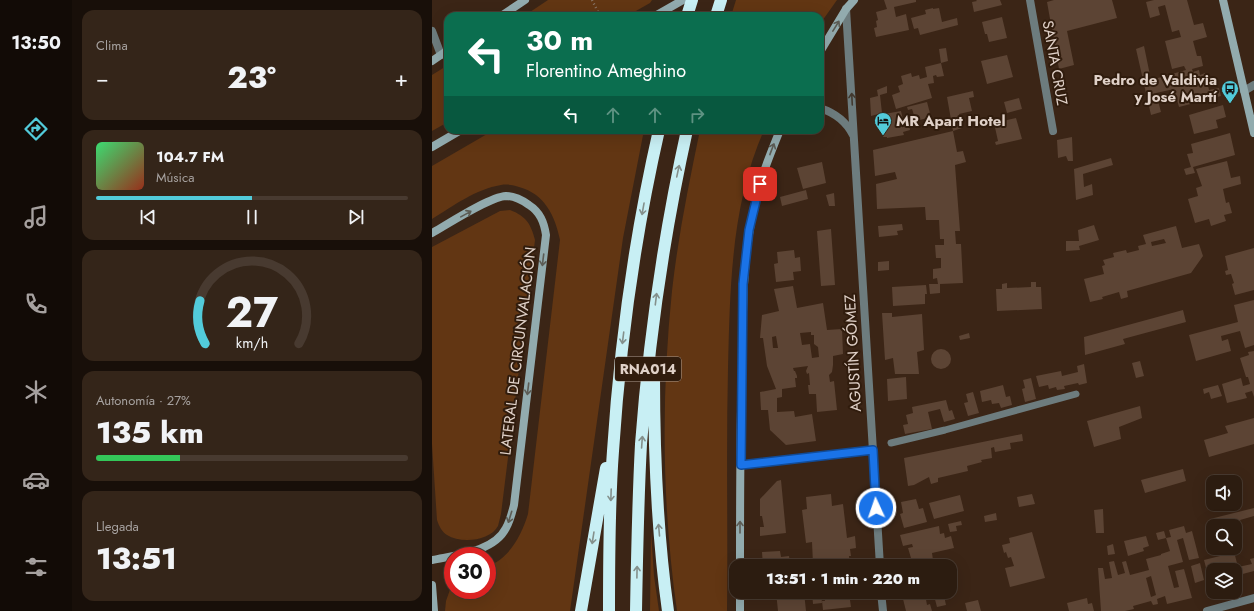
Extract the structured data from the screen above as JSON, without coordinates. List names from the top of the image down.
{
  "streets": {
    "highway": ["RNA014"],
    "street": ["SANTA CRUZ", "LATERAL DE CIRCUNVALACIÓN", "AGUSTÍN GÓMEZ"]
  },
  "places": {
    "bus stop": ["Pedro de Valdivia y José Martí"],
    "hotel": ["MR Apart Hotel"]
  },
  "page": {
    "tabs": "13:50",
    "tile": [
      "Clima",
      ["Autonomía · 27%", "135 km"],
      ["Llegada", "13:51"]
    ],
    "turn": ["30 m", "Florentino Ameghino"],
    "heat": ["−", "23°", "+"],
    "song": ["104.7 FM", "Música"],
    "limit": "30",
    "trip": "13:51 · 1 min · 220 m",
    "gauge": ["27", "km/h"]
  }
}
